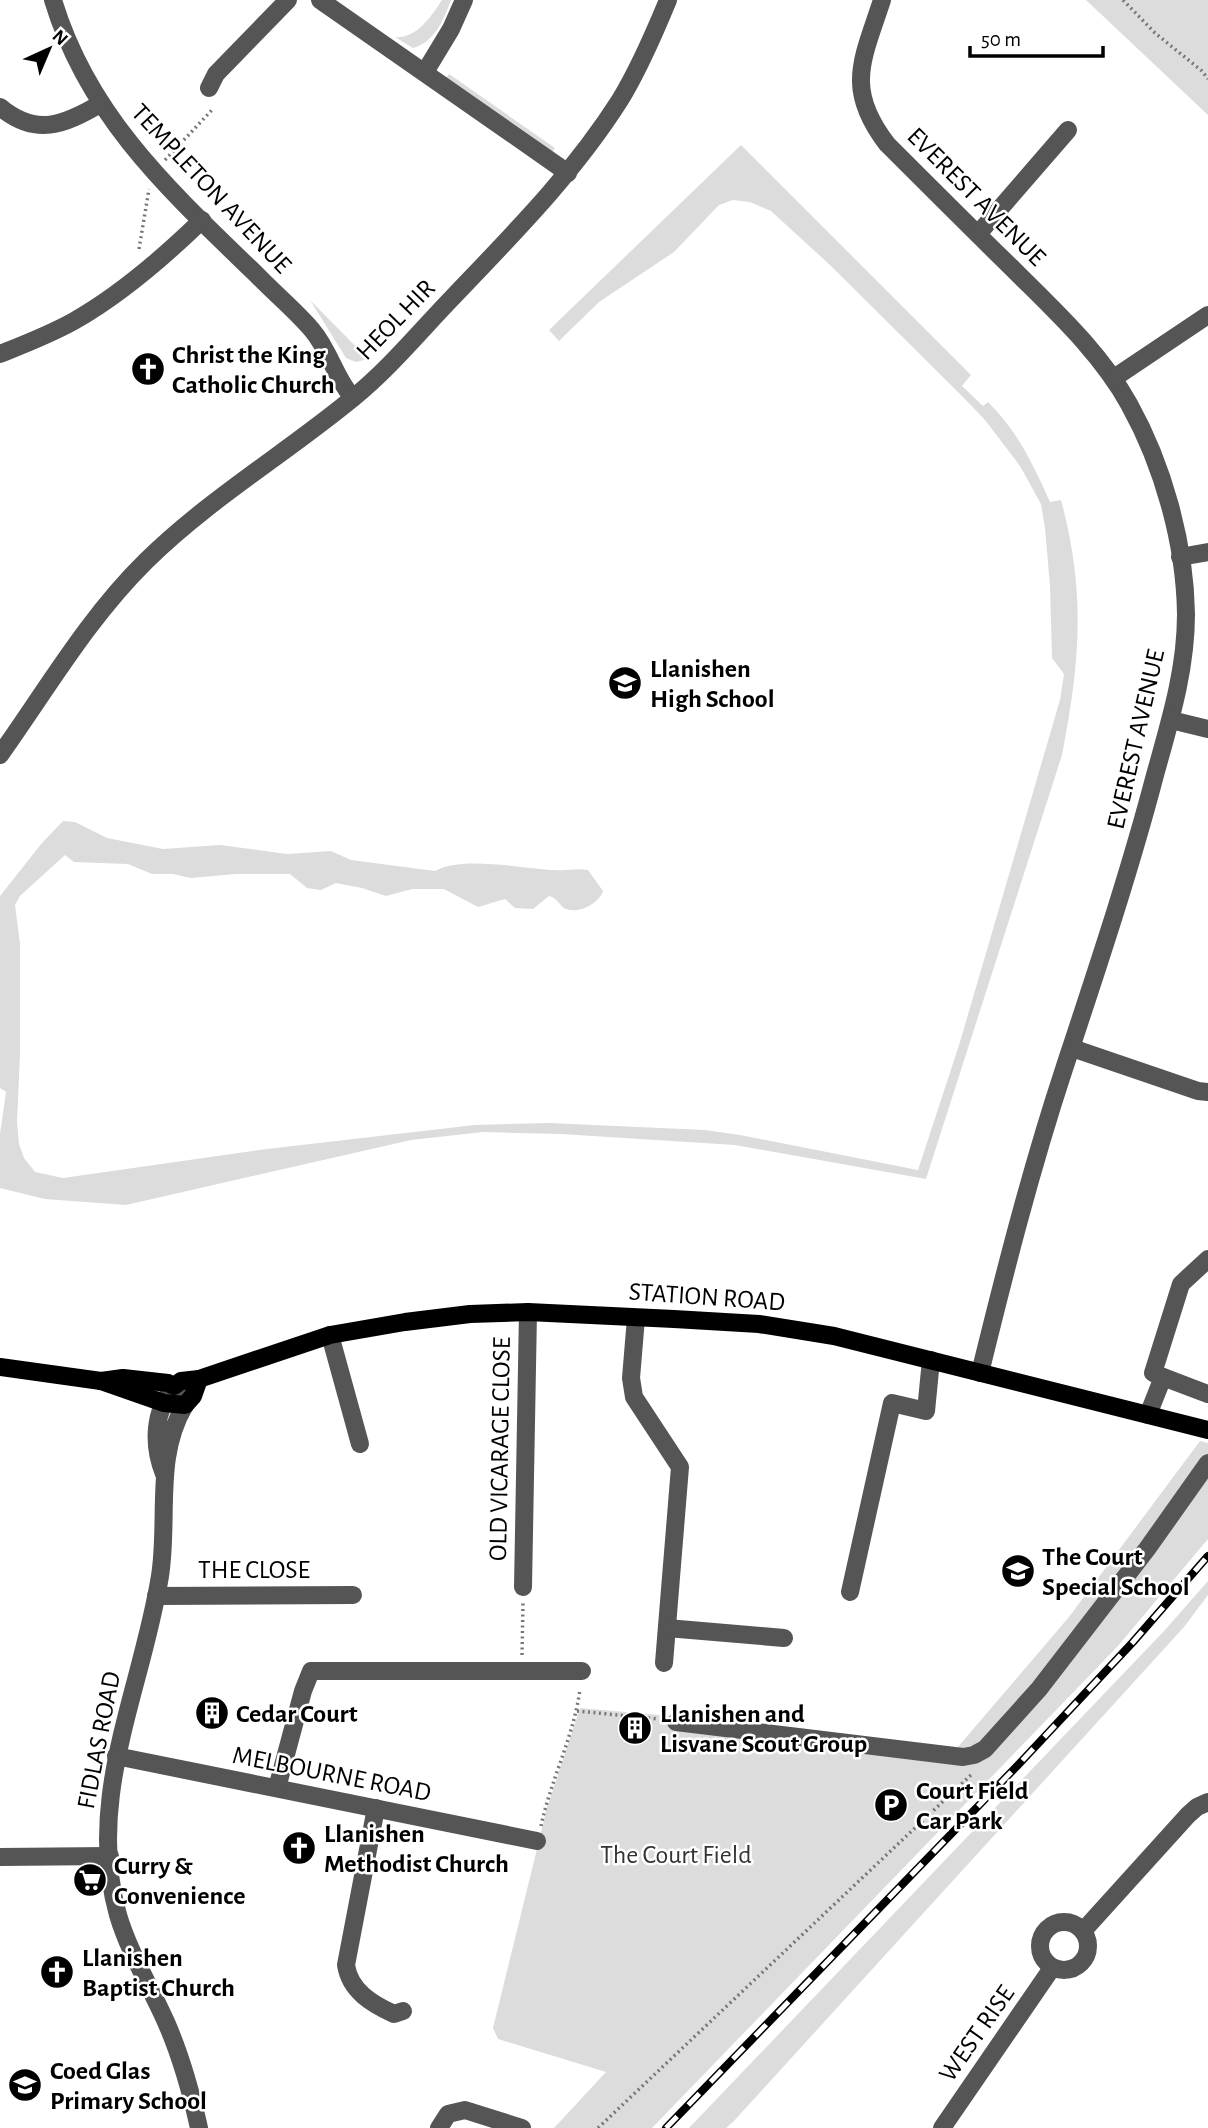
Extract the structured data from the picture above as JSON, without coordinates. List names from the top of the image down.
{
  "streets": {
    "main road": ["STATION ROAD", "FIDLAS ROAD"],
    "street": [
      "TEMPLETON AVENUE",
      "EVEREST AVENUE",
      "HEOL HIR",
      "OLD VICARAGE CLOSE",
      "THE CLOSE",
      "MELBOURNE ROAD",
      "WEST RISE"
    ]
  },
  "crossings": [
    ["TEMPLETON AVENUE", "HEOL HIR"],
    ["EVEREST AVENUE", "STATION ROAD"],
    ["STATION ROAD", "OLD VICARAGE CLOSE"],
    ["STATION ROAD", "FIDLAS ROAD"],
    ["THE CLOSE", "FIDLAS ROAD"],
    ["FIDLAS ROAD", "MELBOURNE ROAD"]
  ],
  "parks": ["The Court Field"],
  "places": {
    "church": ["Christ the King Catholic Church", "Llanishen Methodist Church", "Llanishen Baptist Church"],
    "school or university": ["Llanishen High School", "The Court Special School", "Coed Glas Primary School"],
    "building": ["Cedar Court", "Llanishen and Lisvane Scout Group"],
    "parking": ["Court Field Car Park"],
    "supermarket": ["Curry & Convenience"]
  },
  "scale_bar": "50 m",
  "north": "top right"
}
